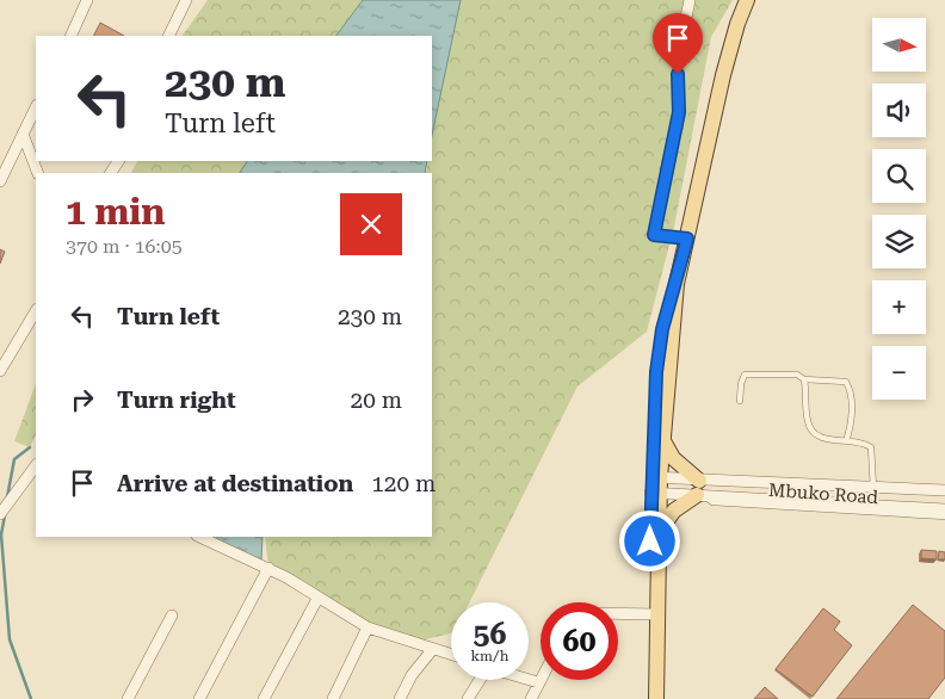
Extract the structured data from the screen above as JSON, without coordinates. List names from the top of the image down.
{
  "streets": {
    "lane": ["Mbuko Road"]
  },
  "north": "right",
  "page": {
    "map_buttons": ["+", "−"],
    "turn": ["230 m", "Turn left"],
    "heading": ["1 min", "370 m · 16:05"],
    "list": [
      {
        "name": "Turn left",
        "value": "230 m"
      },
      {
        "name": "Turn right",
        "value": "20 m"
      },
      {
        "name": "Arrive at destination",
        "value": "120 m"
      }
    ],
    "speed": "56 km/h",
    "limit": "60"
  }
}
